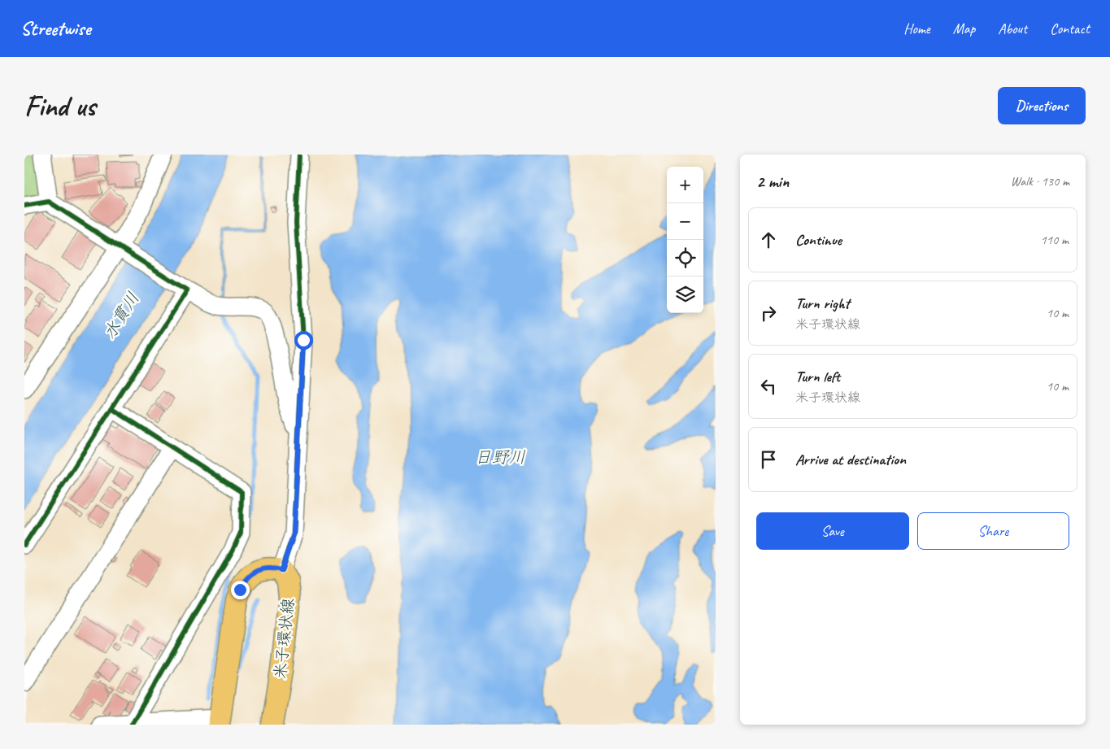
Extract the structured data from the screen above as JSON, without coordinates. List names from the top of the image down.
{
  "streets": {
    "main road": ["米子環状線"]
  },
  "water": ["水貫川", "日野川"],
  "page": {
    "header": "Streetwise",
    "nav": [
      "Home",
      "Map",
      "About",
      "Contact"
    ],
    "buttons": [
      "Directions",
      ["Save", "Share"]
    ],
    "title": "Find us",
    "heading": ["2 min", "Walk · 130 m"],
    "map_buttons": ["+", "−"],
    "list": [
      ["Continue", "110 m"],
      ["Turn right", "米子環状線", "10 m"],
      ["Turn left", "米子環状線", "10 m"],
      "Arrive at destination"
    ]
  }
}
